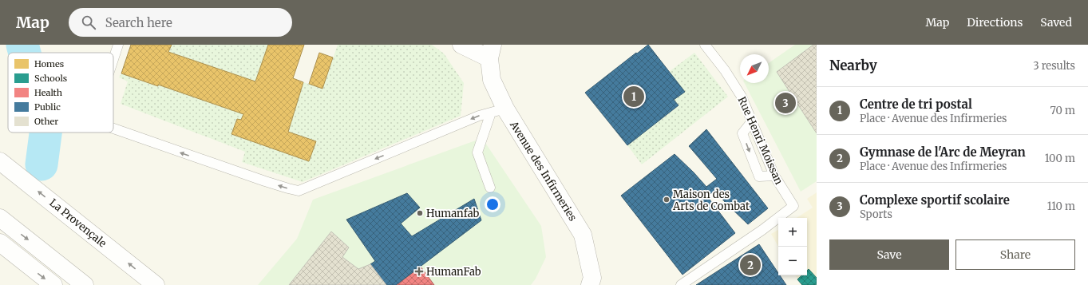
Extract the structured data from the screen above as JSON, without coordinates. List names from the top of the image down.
{
  "streets": {
    "main road": ["Avenue des Infirmeries", "La Provençale"],
    "lane": ["Rue Henri Moissan"]
  },
  "places": {
    "other": ["Maison des Arts de Combat", "Humanfab"],
    "health": ["HumanFab"]
  },
  "legend": [
    "Homes",
    "Schools",
    "Health",
    "Public",
    "Other"
  ],
  "north": "bottom left",
  "page": {
    "header": "Map",
    "search": "Search here",
    "nav": ["Map", "Directions", "Saved"],
    "heading": ["Nearby", "3 results"],
    "pins": ["1", "3", "2"],
    "list": [
      {
        "mark": "1",
        "name": "Centre de tri postal",
        "note": "Place · Avenue des Infirmeries",
        "value": "70 m"
      },
      {
        "mark": "2",
        "name": "Gymnase de l'Arc de Meyran",
        "note": "Place · Avenue des Infirmeries",
        "value": "100 m"
      },
      {
        "mark": "3",
        "name": "Complexe sportif scolaire",
        "note": "Sports",
        "value": "110 m"
      }
    ],
    "map_buttons": ["+", "−"],
    "buttons": ["Save", "Share"]
  }
}
